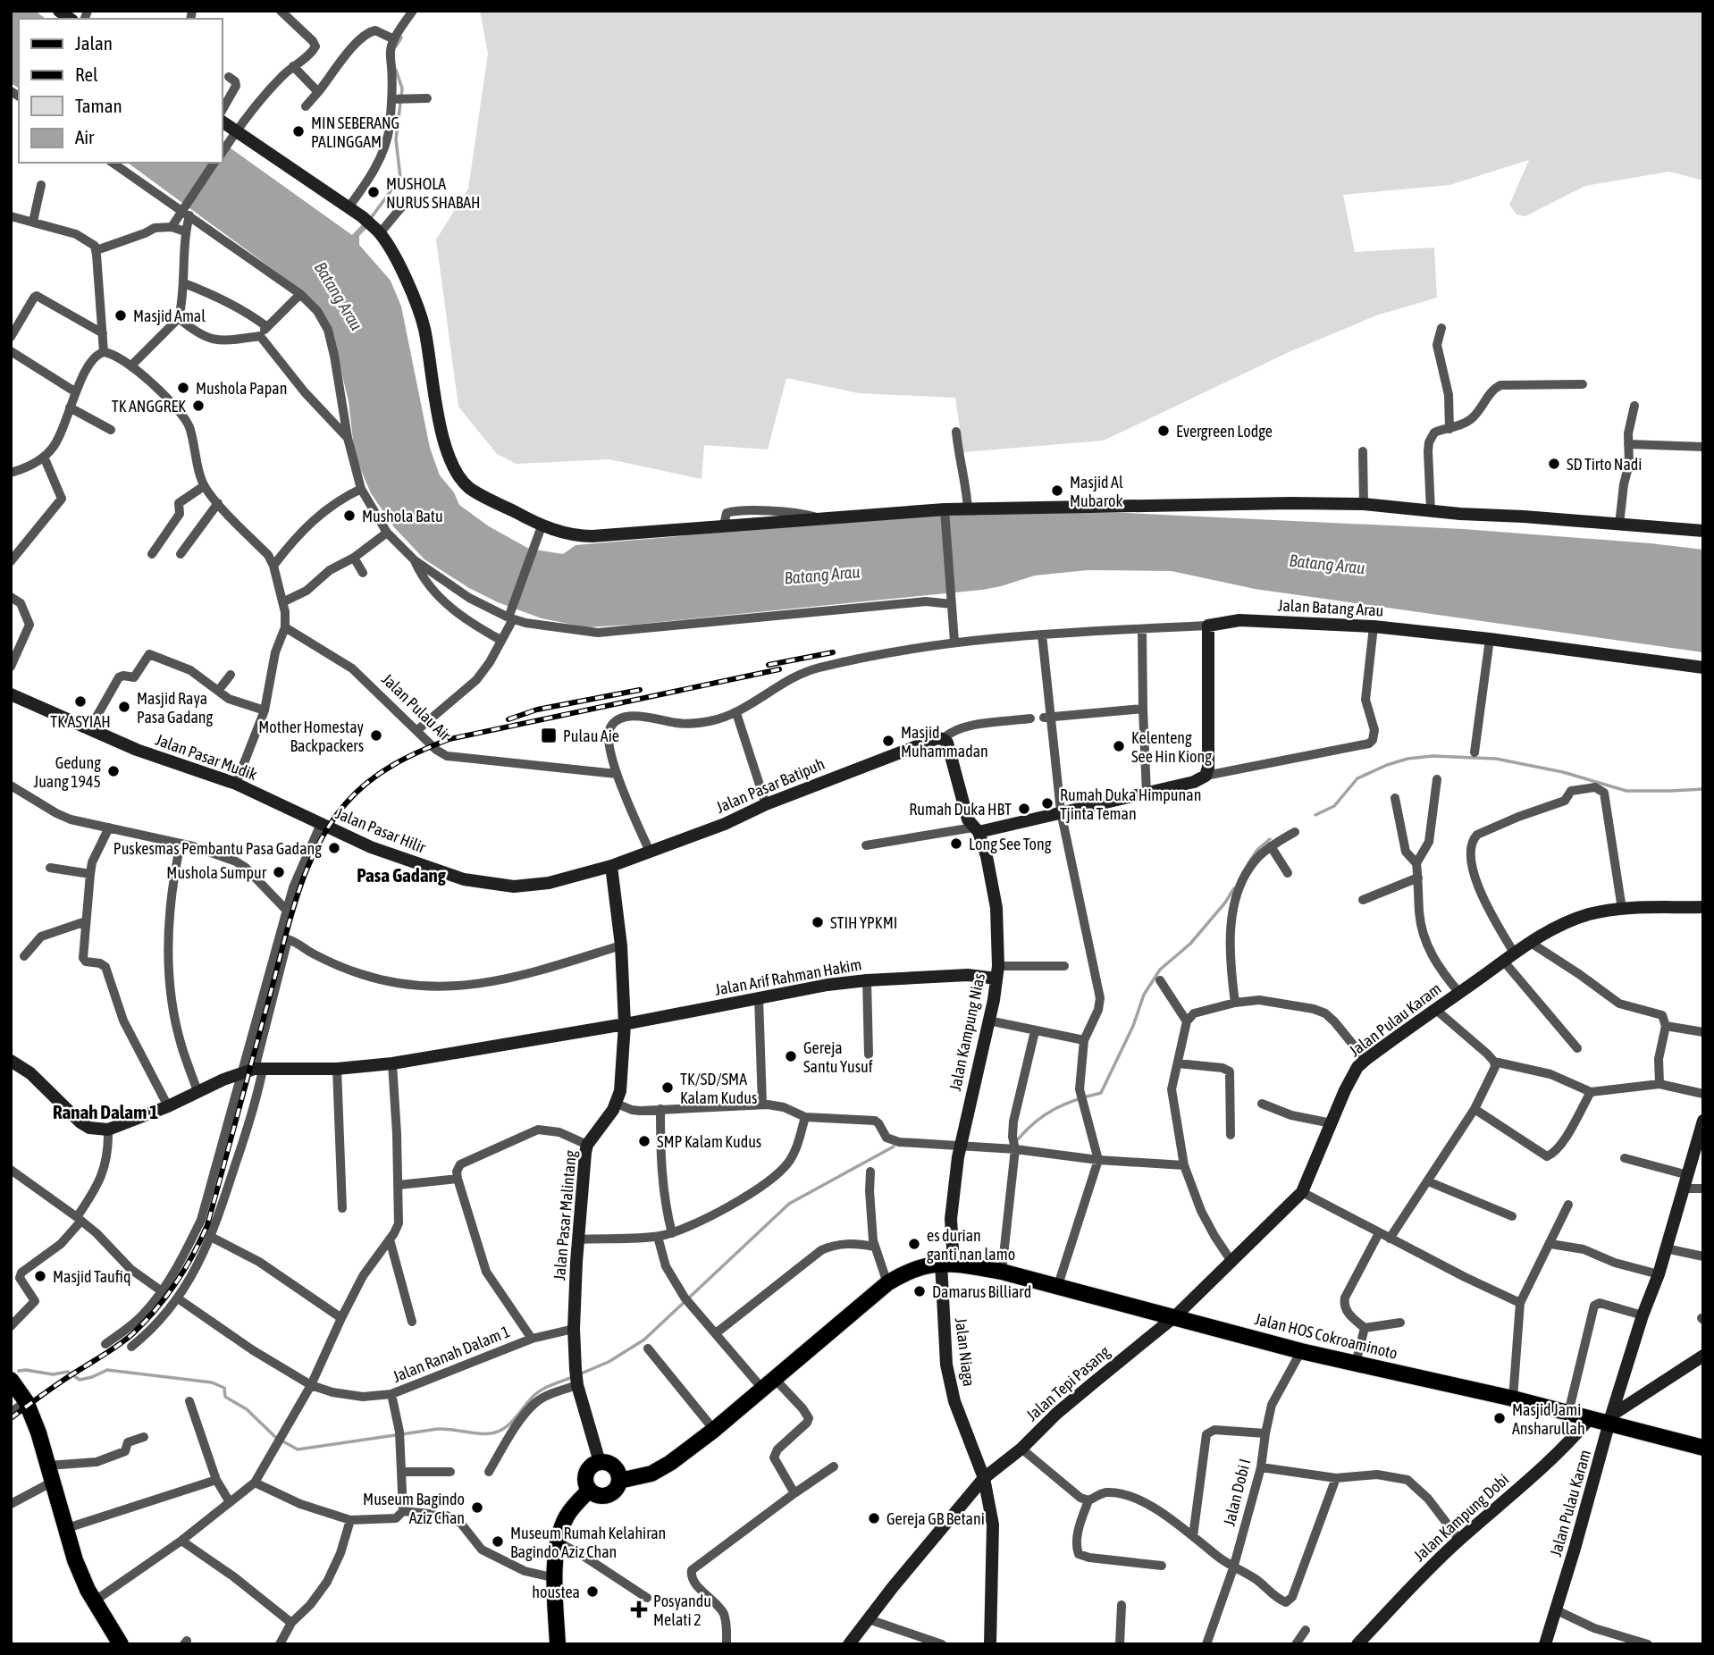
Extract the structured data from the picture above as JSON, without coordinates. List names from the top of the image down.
{
  "streets": {
    "main road": ["Jalan HOS Cokroaminoto"],
    "street": [
      "Jalan Batang Arau",
      "Jalan Pulau Air",
      "Jalan Pasar Mudik",
      "Jalan Pasar Batipuh",
      "Jalan Pasar Hilir",
      "Jalan Arif Rahman Hakim",
      "Jalan Pulau Karam",
      "Jalan Kampung Nias",
      "Jalan Pasar Malintang",
      "Jalan Niaga",
      "Jalan Ranah Dalam 1",
      "Jalan Tepi Pasang",
      "Jalan Dobi I",
      "Jalan Kampung Dobi"
    ]
  },
  "crossings": [
    ["Jalan Batang Arau", "Jalan Pulau Air"],
    ["Jalan Batang Arau", "Jalan Pasar Batipuh"],
    ["Jalan Pasar Mudik", "Jalan Pasar Hilir"],
    ["Jalan Pasar Batipuh", "Jalan Pasar Hilir"],
    ["Jalan Pasar Batipuh", "Jalan Kampung Nias"],
    ["Jalan Pasar Batipuh", "Jalan Pasar Malintang"],
    ["Jalan Pasar Hilir", "Jalan Pasar Malintang"],
    ["Jalan Arif Rahman Hakim", "Jalan Kampung Nias"],
    ["Jalan Arif Rahman Hakim", "Jalan Pasar Malintang"],
    ["Jalan Pulau Karam", "Jalan HOS Cokroaminoto"],
    ["Jalan Pulau Karam", "Jalan Tepi Pasang"],
    ["Jalan Kampung Nias", "Jalan HOS Cokroaminoto"],
    ["Jalan Kampung Nias", "Jalan Niaga"],
    ["Jalan Pasar Malintang", "Jalan Ranah Dalam 1"],
    ["Jalan HOS Cokroaminoto", "Jalan Niaga"],
    ["Jalan HOS Cokroaminoto", "Jalan Tepi Pasang"],
    ["Jalan HOS Cokroaminoto", "Jalan Dobi I"],
    ["Jalan HOS Cokroaminoto", "Jalan Kampung Dobi"],
    ["Jalan Niaga", "Jalan Tepi Pasang"]
  ],
  "districts": ["Pasa Gadang", "Ranah Dalam 1"],
  "water": ["Batang Arau"],
  "places": {
    "other": [
      "MIN SEBERANG PALINGGAM",
      "MUSHOLA NURUS SHABAH",
      "Masjid Amal",
      "Mushola Papan",
      "TK ANGGREK",
      "Evergreen Lodge",
      "SD Tirto Nadi",
      "Masjid Al Mubarok",
      "Mushola Batu",
      "TK ASYIAH",
      "Masjid Raya Pasa Gadang",
      "Mother Homestay Backpackers",
      "Masjid Muhammadan",
      "Kelenteng See Hin Kiong",
      "Gedung Juang 1945",
      "Rumah Duka Himpunan Tjinta Teman",
      "Rumah Duka HBT",
      "Long See Tong",
      "Puskesmas Pembantu Pasa Gadang",
      "Mushola Sumpur",
      "STIH YPKMI",
      "Gereja Santu Yusuf",
      "TK/SD/SMA Kalam Kudus",
      "SMP Kalam Kudus",
      "es durian ganti nan lamo",
      "Masjid Taufiq",
      "Damarus Billiard",
      "Masjid Jami Ansharullah",
      "Museum Bagindo Aziz Chan",
      "Gereja GB Betani",
      "Museum Rumah Kelahiran Bagindo Aziz Chan",
      "houstea"
    ],
    "transit": ["Pulau Aie"],
    "health": ["Posyandu Melati 2"]
  },
  "legend": [
    "Jalan",
    "Rel",
    "Taman",
    "Air"
  ]
}
